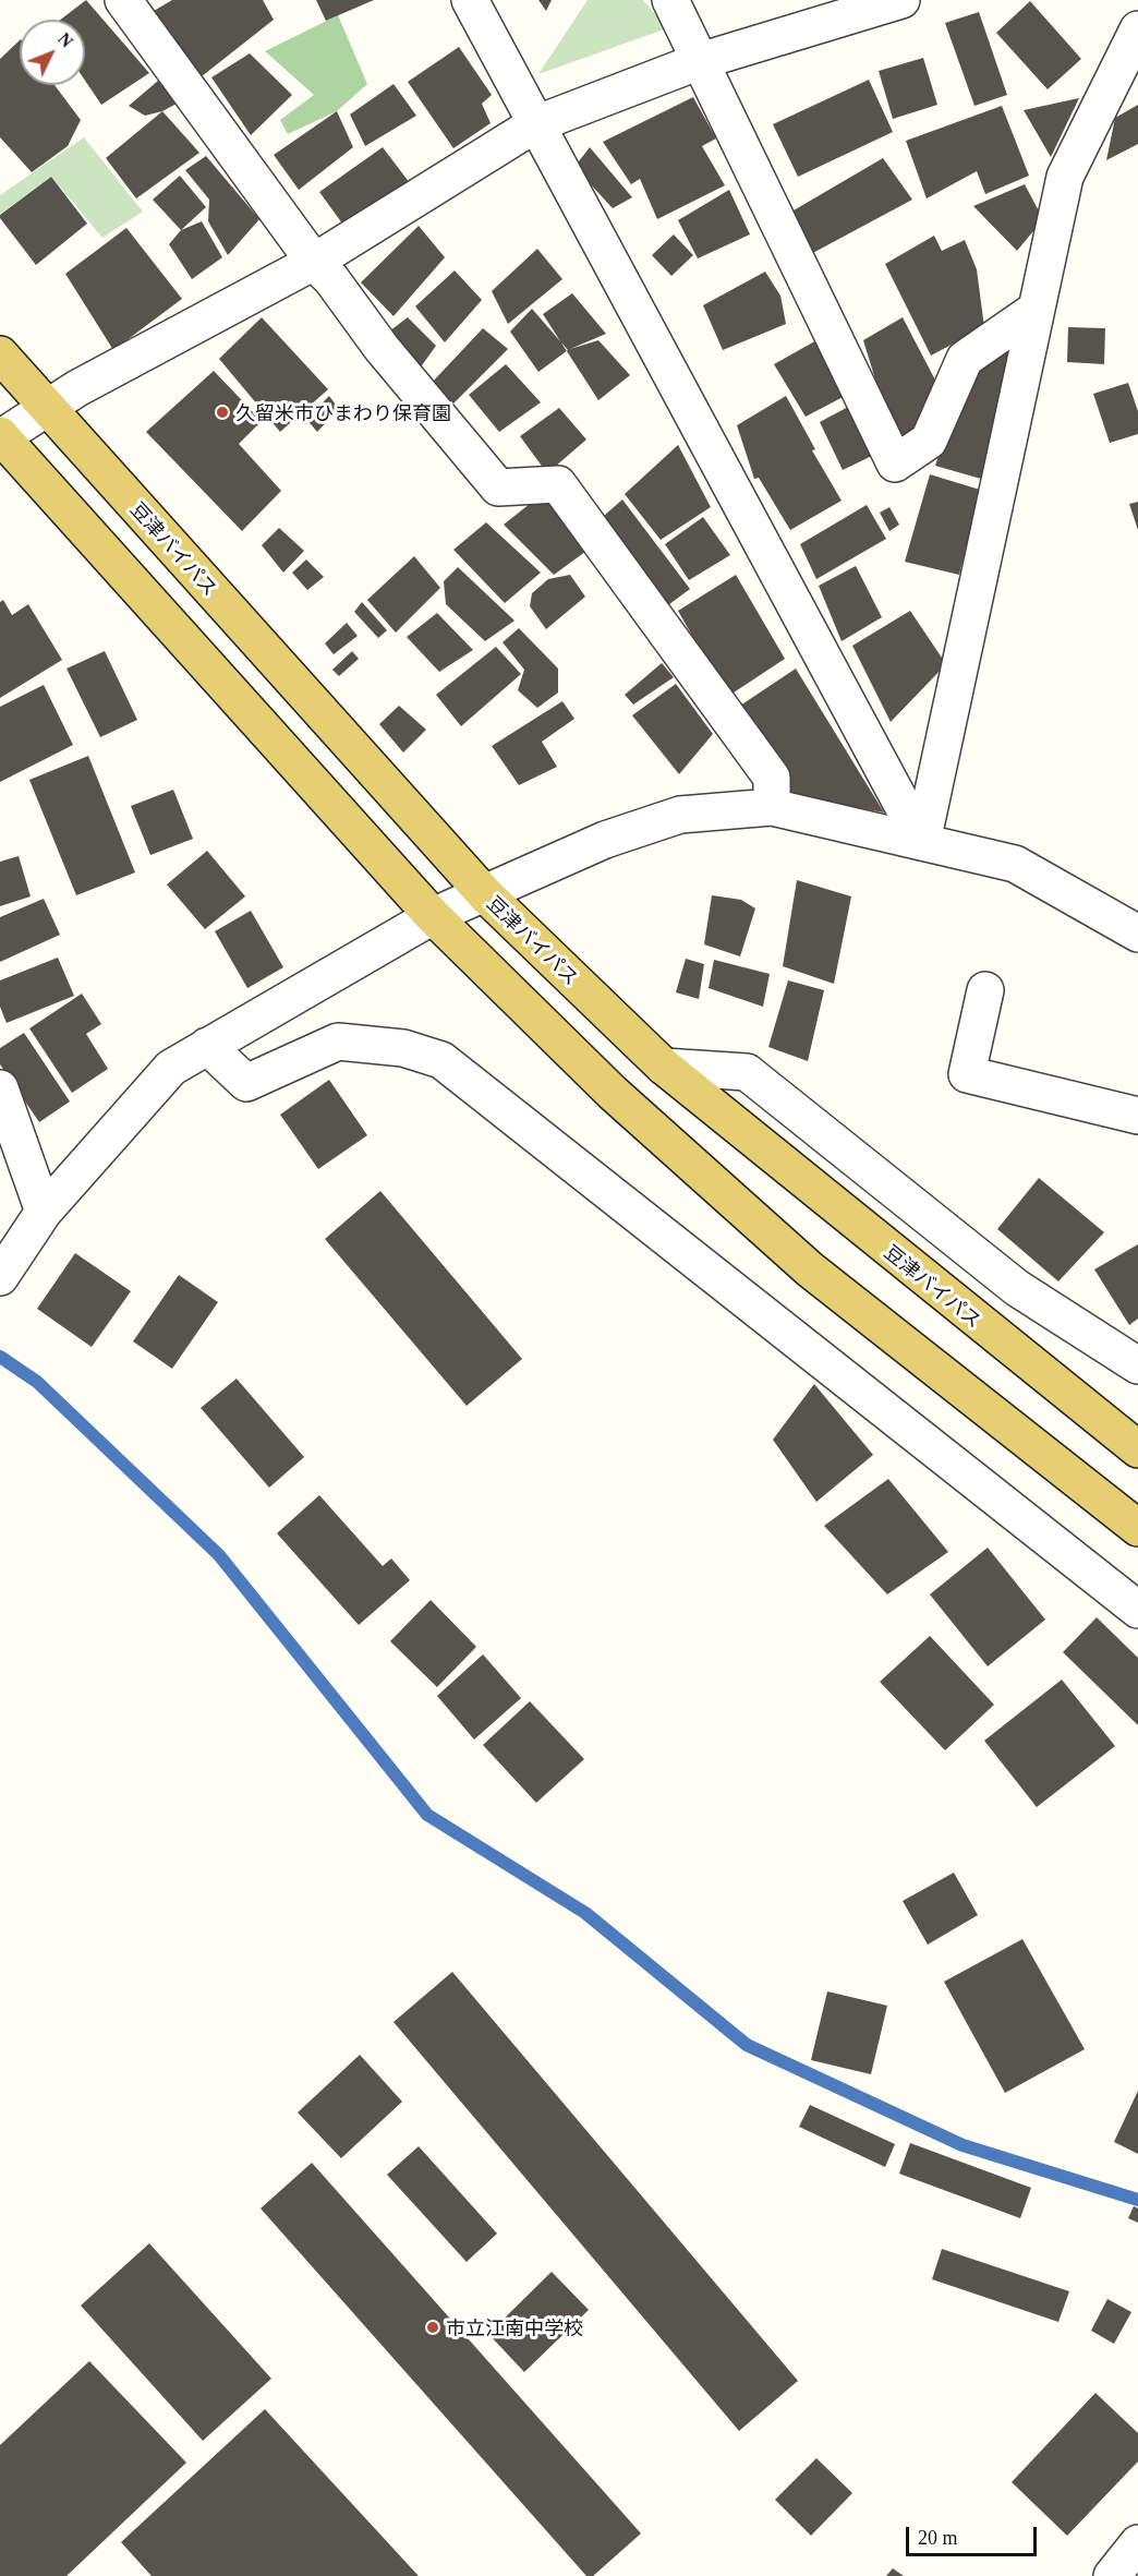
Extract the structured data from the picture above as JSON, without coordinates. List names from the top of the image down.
{
  "streets": {
    "highway": ["豆津バイパス"]
  },
  "places": ["久留米市ひまわり保育園", "市立江南中学校"],
  "scale_bar": "20 m",
  "north": "top right"
}
